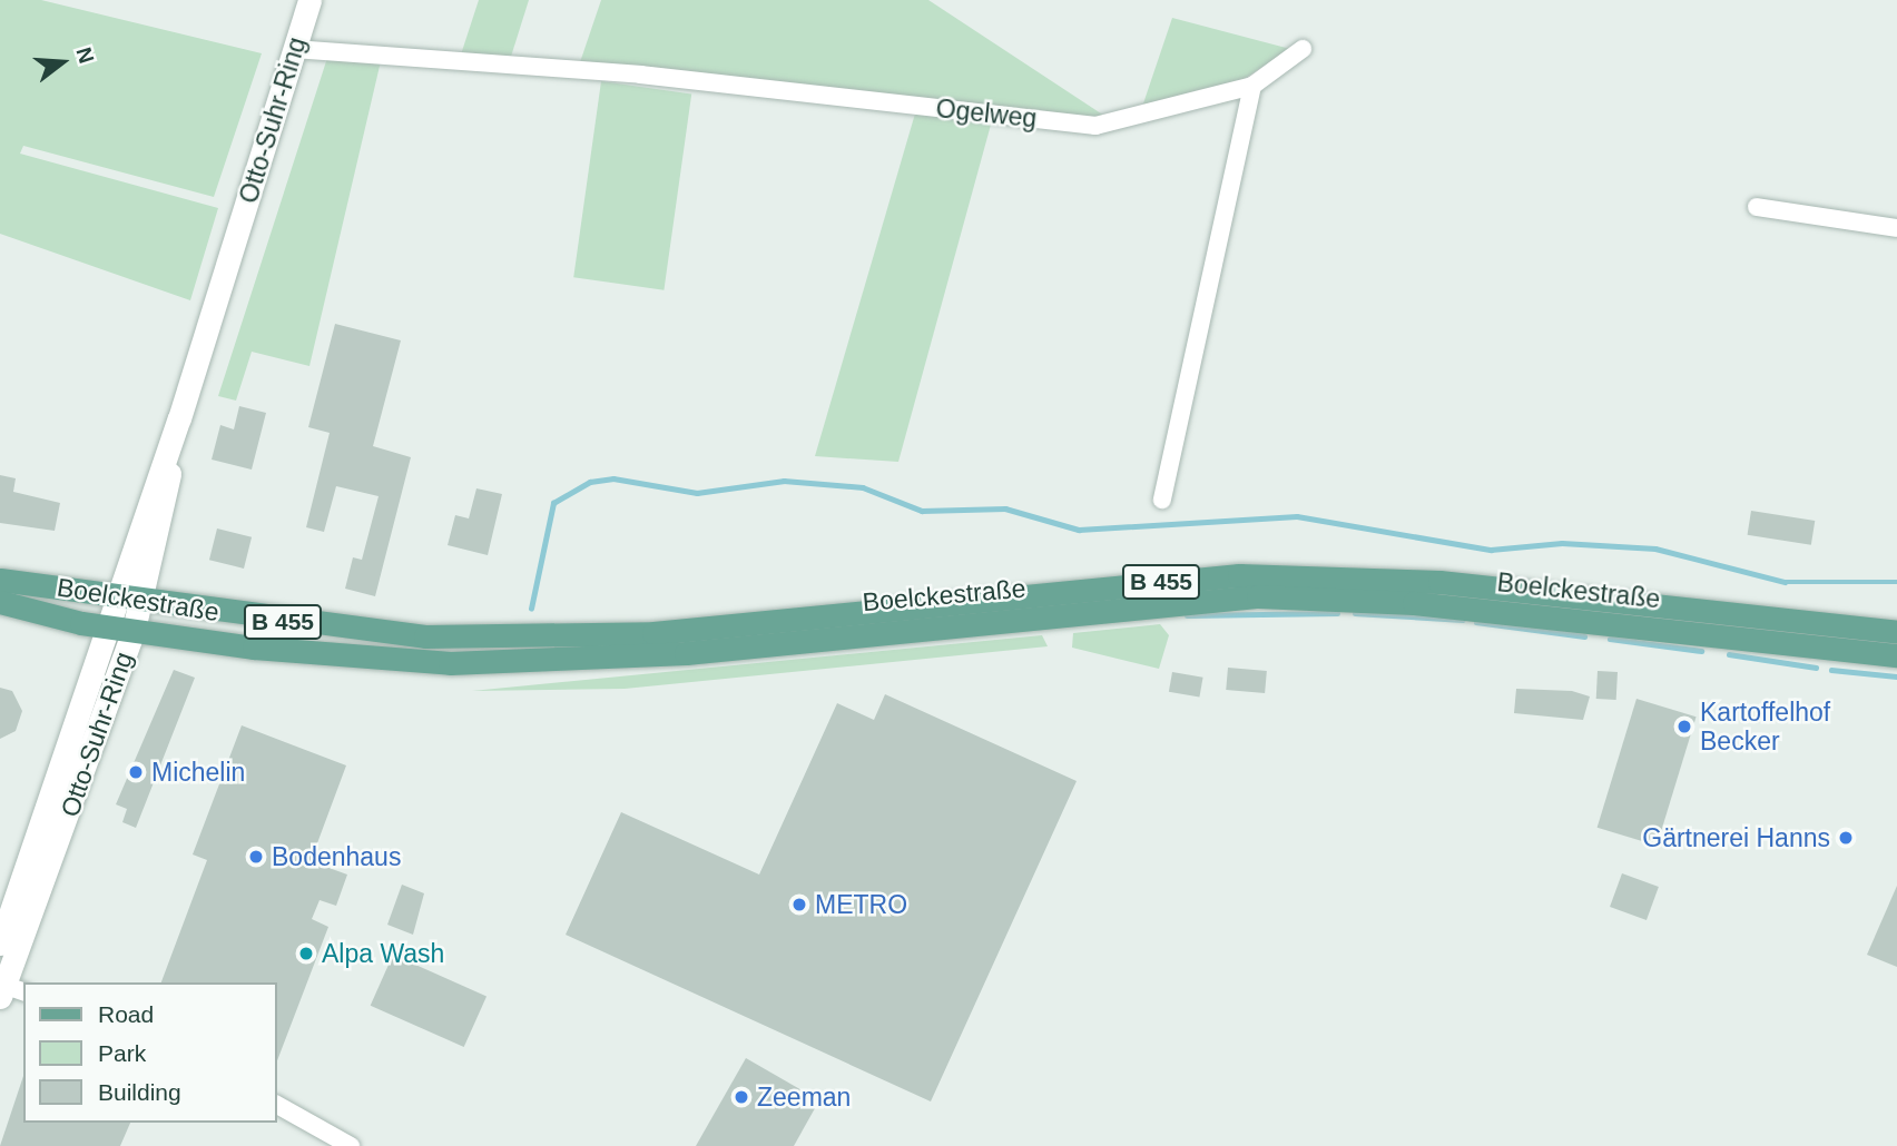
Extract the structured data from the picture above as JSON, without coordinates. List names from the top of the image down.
{
  "streets": {
    "main road": ["B 455", "Boelckestraße"],
    "street": ["Ogelweg", "Otto-Suhr-Ring"]
  },
  "crossings": [
    ["Ogelweg", "Otto-Suhr-Ring"],
    ["Otto-Suhr-Ring", "Boelckestraße"]
  ],
  "places": [
    "Kartoffelhof Becker",
    "Michelin",
    "Gärtnerei Hanns",
    "Bodenhaus",
    "METRO",
    "Alpa Wash",
    "Zeeman"
  ],
  "legend": ["Road", "Park", "Building"],
  "north": "right"
}
